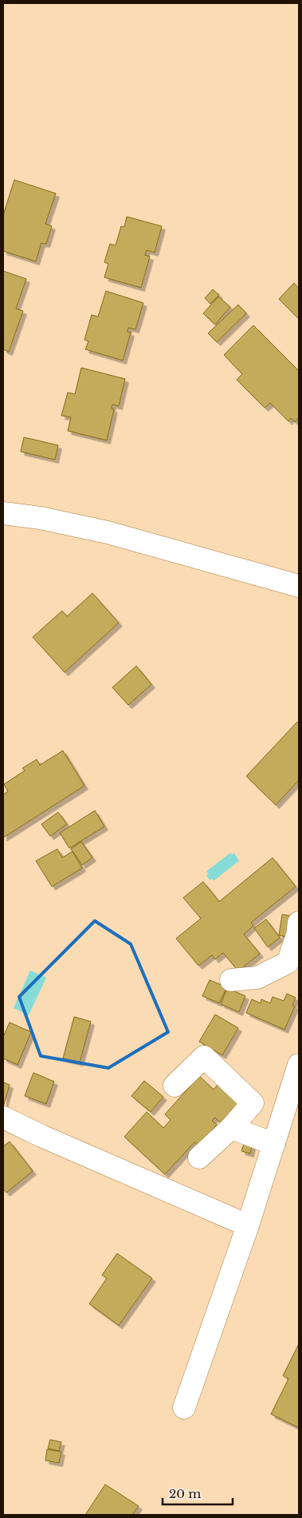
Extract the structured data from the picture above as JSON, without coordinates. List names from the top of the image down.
{
  "scale_bar": "20 m"
}
